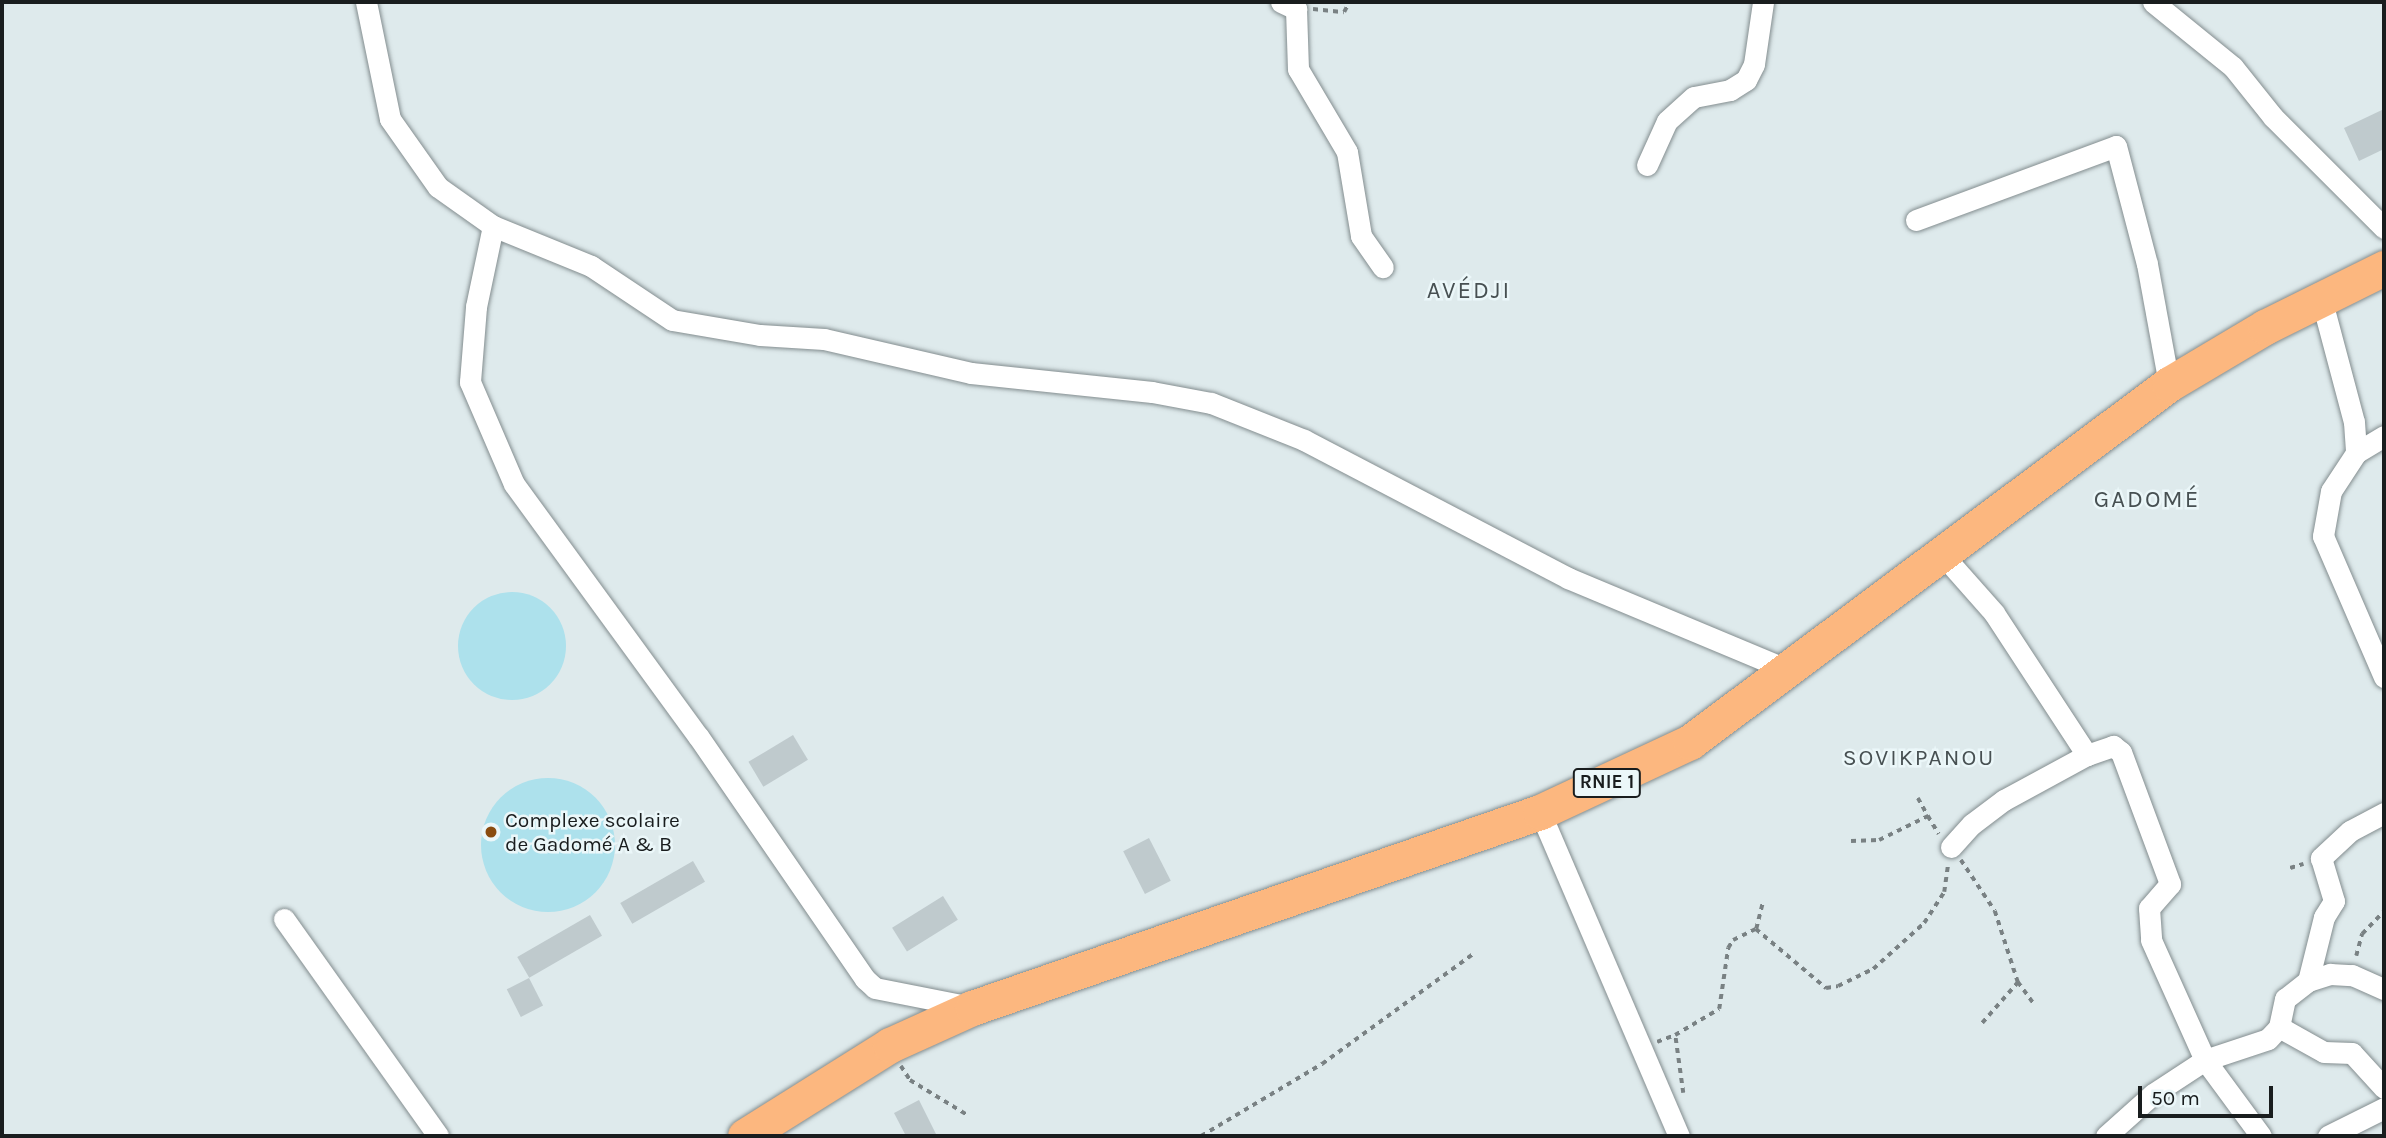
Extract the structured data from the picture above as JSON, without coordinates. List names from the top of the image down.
{
  "streets": {
    "highway": ["RNIE 1"]
  },
  "districts": ["AVÉDJI", "GADOMÉ", "SOVIKPANOU"],
  "places": ["Complexe scolaire de Gadomé A & B"],
  "scale_bar": "50 m"
}
